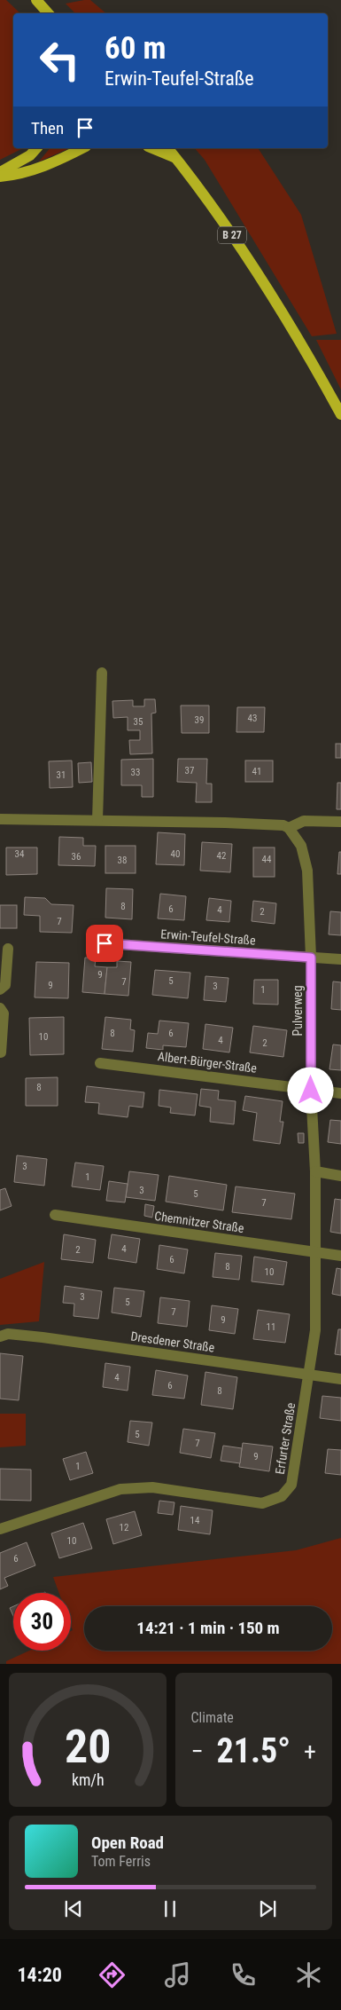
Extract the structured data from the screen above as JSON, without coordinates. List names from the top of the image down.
{
  "streets": {
    "main road": ["B 27"],
    "street": [
      "Erwin-Teufel-Straße",
      "Pulverweg",
      "Albert-Bürger-Straße",
      "Chemnitzer Straße",
      "Dresdener Straße",
      "Erfurter Straße"
    ]
  },
  "crossings": [
    ["Erwin-Teufel-Straße", "Pulverweg"],
    ["Pulverweg", "Albert-Bürger-Straße"],
    ["Pulverweg", "Erfurter Straße"],
    ["Chemnitzer Straße", "Erfurter Straße"],
    ["Dresdener Straße", "Erfurter Straße"]
  ],
  "house_numbers": [
    "43",
    "39",
    "35",
    "37",
    "41",
    "33",
    "31",
    "34",
    "40",
    "42",
    "36",
    "44",
    "38",
    "8",
    "6",
    "4",
    "2",
    "7",
    "9",
    "5",
    "7",
    "9",
    "3",
    "1",
    "8",
    "6",
    "10",
    "4",
    "2",
    "8",
    "3",
    "1",
    "3",
    "5",
    "7",
    "4",
    "2",
    "6",
    "8",
    "10",
    "3",
    "5",
    "7",
    "9",
    "11",
    "4",
    "6",
    "8",
    "5",
    "7",
    "9",
    "1",
    "14",
    "12",
    "10",
    "6"
  ],
  "page": {
    "turn": ["60 m", "Erwin-Teufel-Straße"],
    "then": "Then",
    "limit": "30",
    "trip": "14:21 · 1 min · 150 m",
    "tile": "Climate",
    "heat": ["−", "21.5°", "+"],
    "song": ["Open Road", "Tom Ferris"],
    "tabs": "14:20",
    "gauge": ["20", "km/h"]
  }
}
